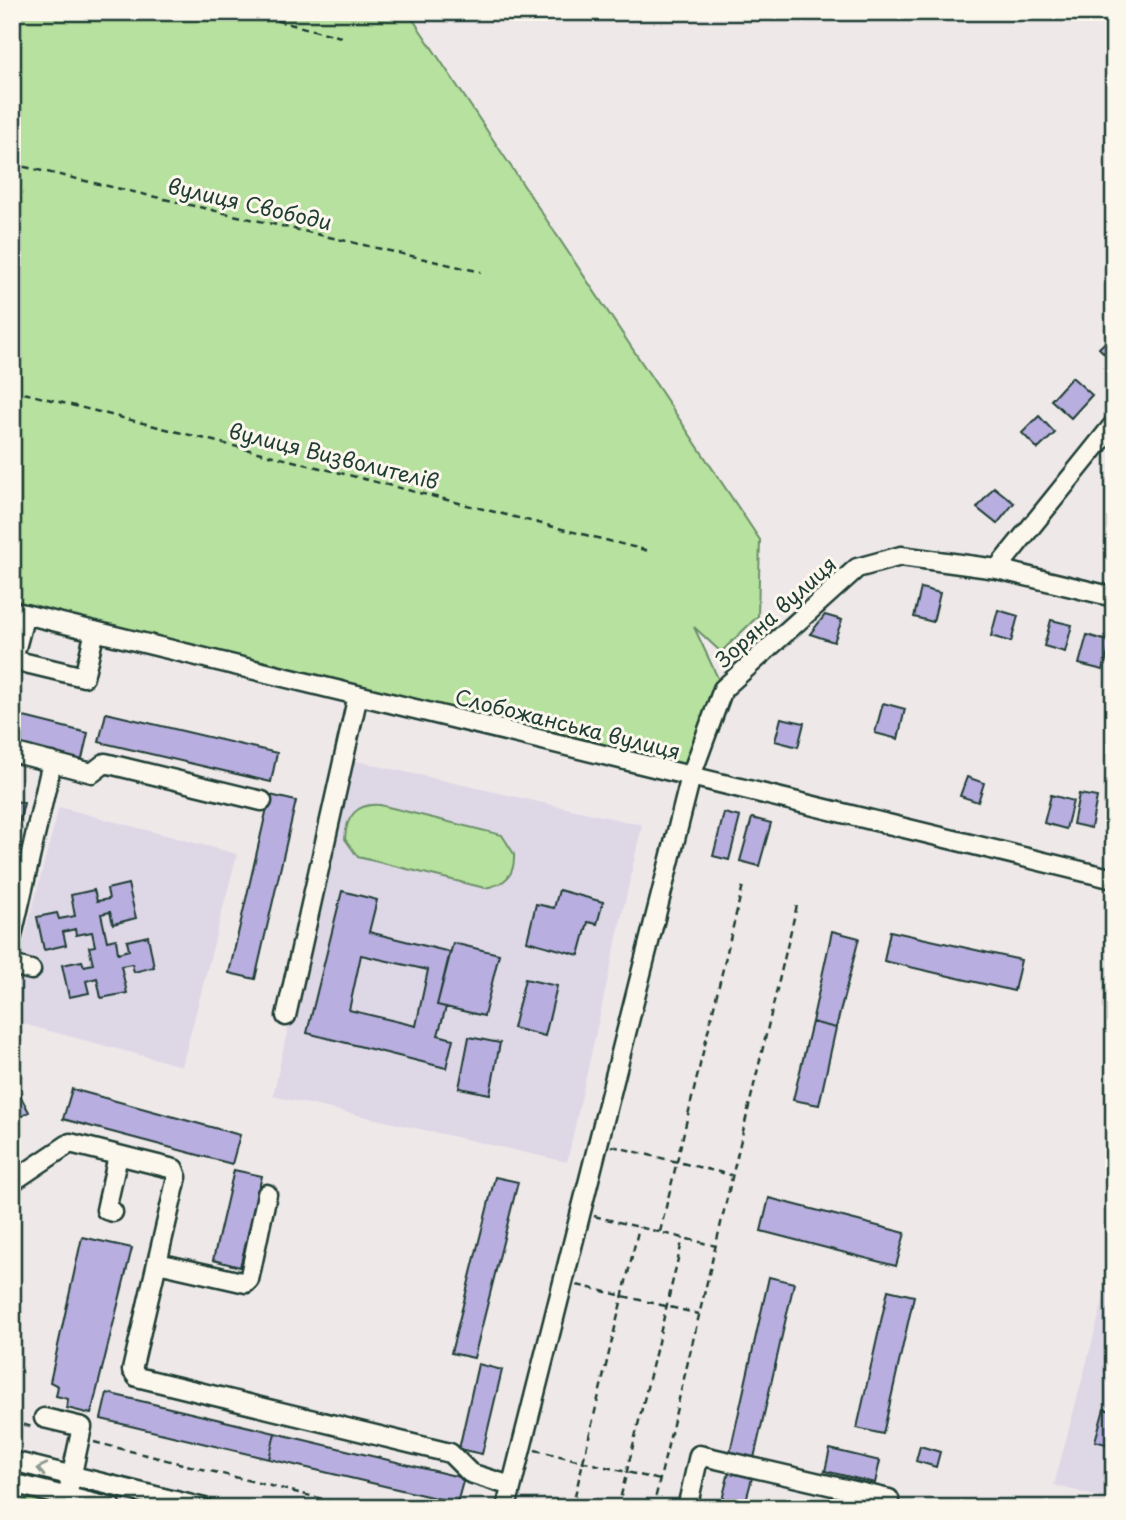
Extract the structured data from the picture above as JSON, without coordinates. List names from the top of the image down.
{
  "streets": {
    "street": ["Зоряна вулиця", "Слобожанська вулиця"],
    "path": ["вулиця Свободи", "вулиця Визволителів"]
  },
  "crossings": [
    ["Зоряна вулиця", "Слобожанська вулиця"]
  ]
}
